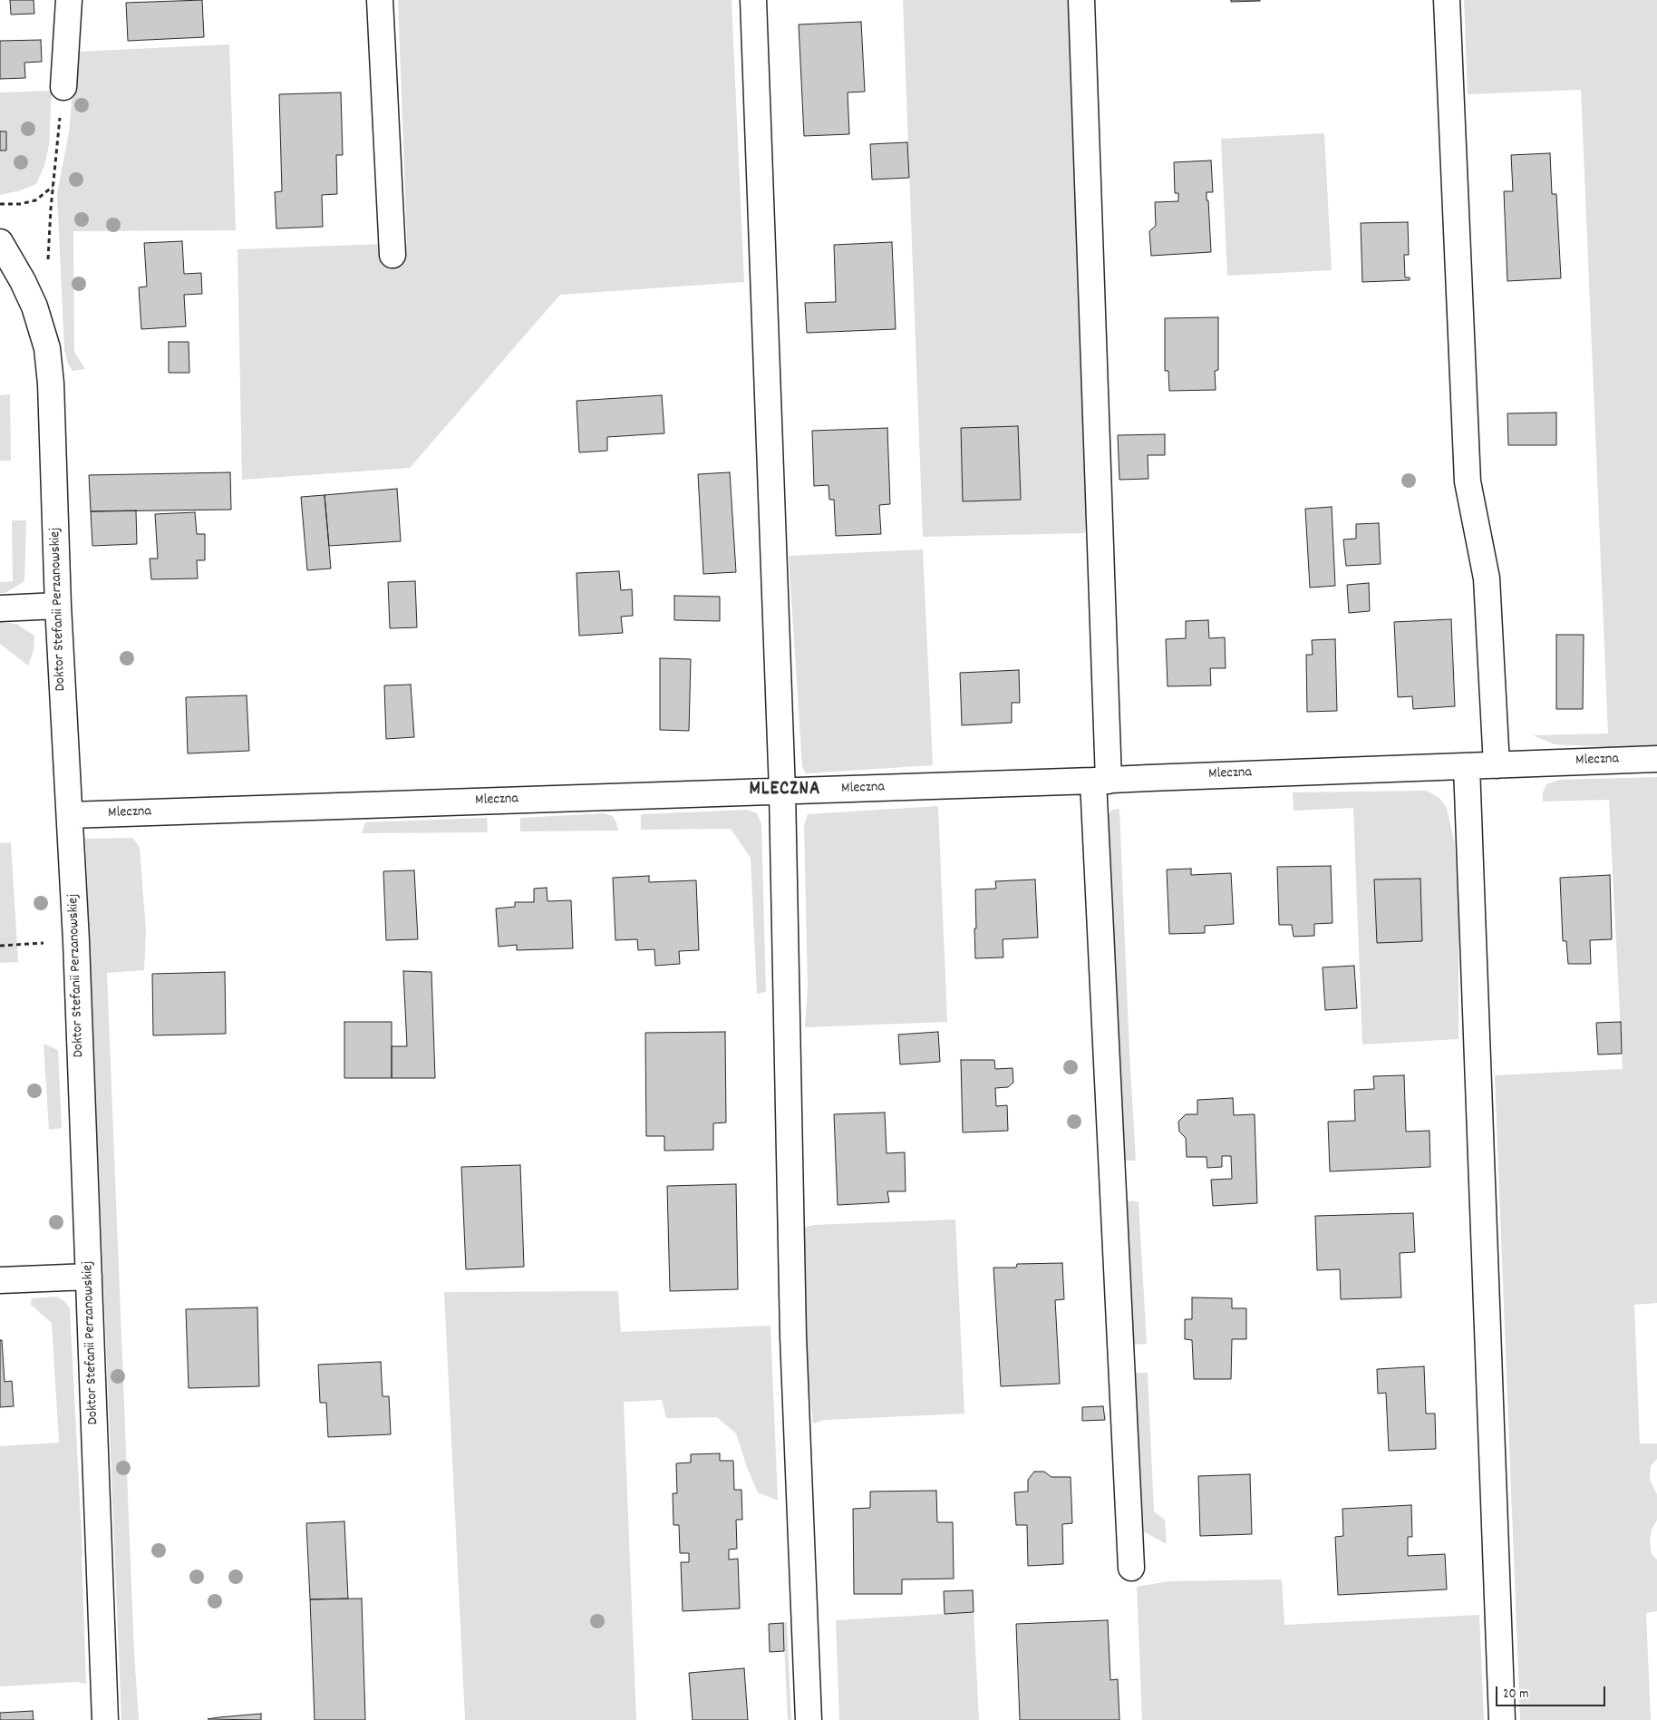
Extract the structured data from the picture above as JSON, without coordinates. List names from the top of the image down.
{
  "streets": {
    "street": ["Doktor Stefanii Perzanowskiej", "Mleczna"]
  },
  "crossings": [
    ["Doktor Stefanii Perzanowskiej", "Mleczna"]
  ],
  "districts": ["MLECZNA"],
  "scale_bar": "20 m"
}
